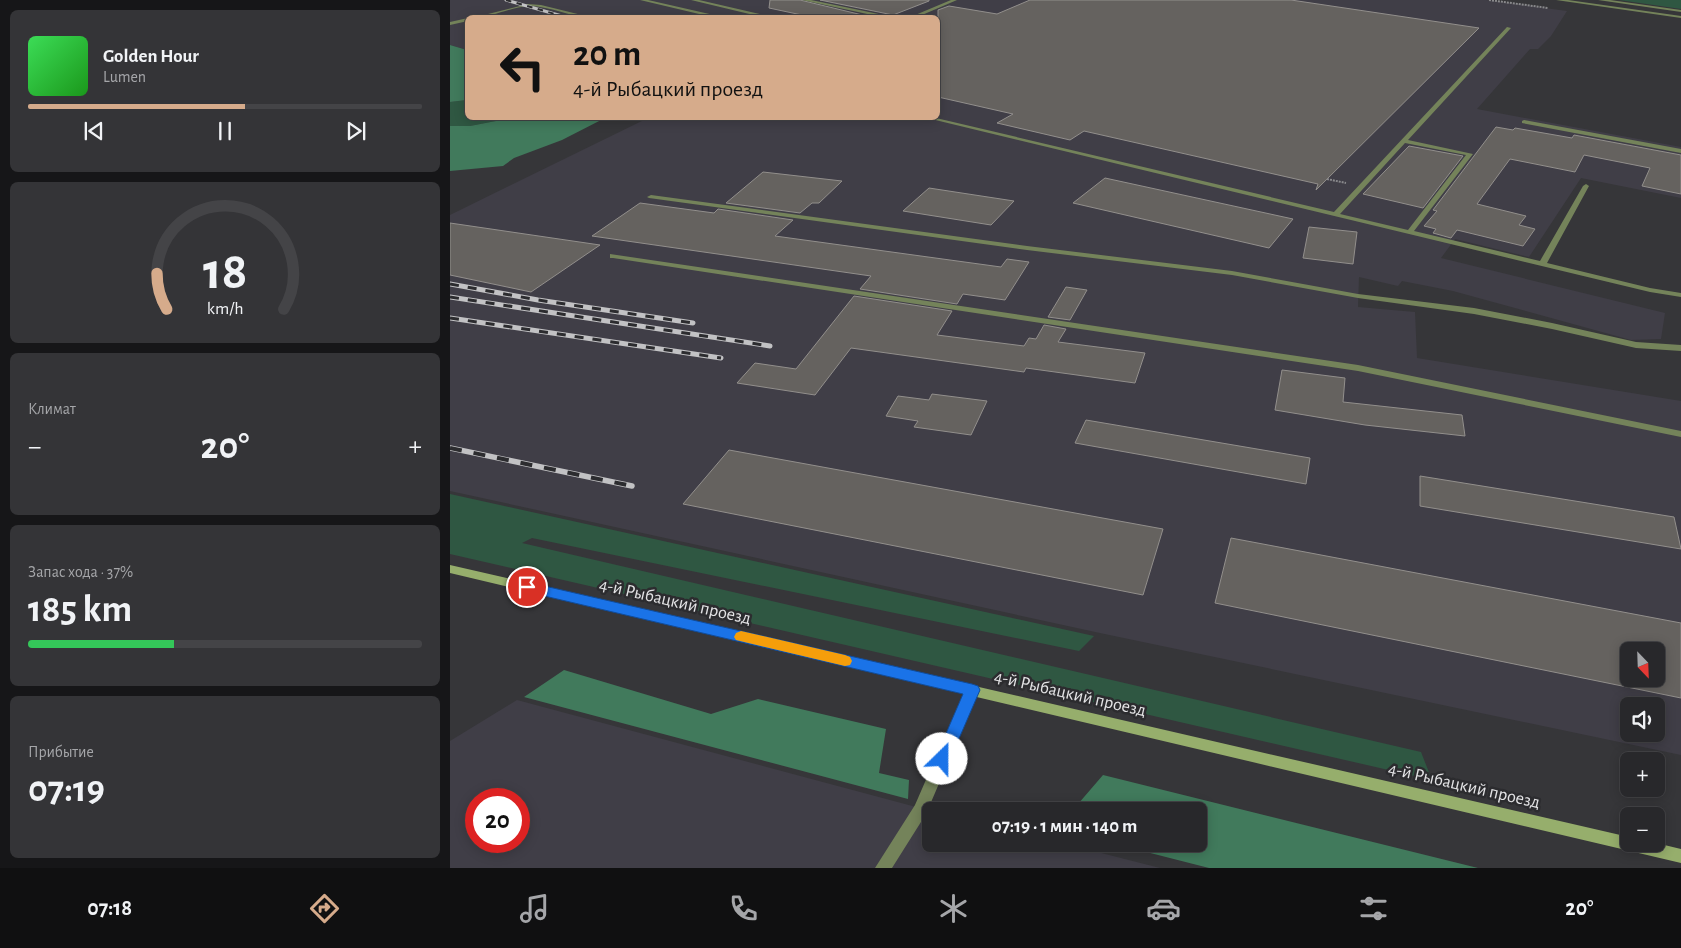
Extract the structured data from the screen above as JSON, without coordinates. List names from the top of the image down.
{
  "streets": {
    "street": ["4-й Рыбацкий проезд"]
  },
  "north": "bottom right",
  "page": {
    "turn": ["20 m", "4-й Рыбацкий проезд"],
    "song": ["Golden Hour", "Lumen"],
    "tile": [
      "Климат",
      ["Запас хода · 37%", "185 km"],
      ["Прибытие", "07:19"]
    ],
    "heat": ["−", "20°", "+"],
    "map_buttons": ["+", "−"],
    "limit": "20",
    "trip": "07:19 · 1 мин · 140 m",
    "tabs": ["07:18", "20°"],
    "gauge": ["18", "km/h"]
  }
}
